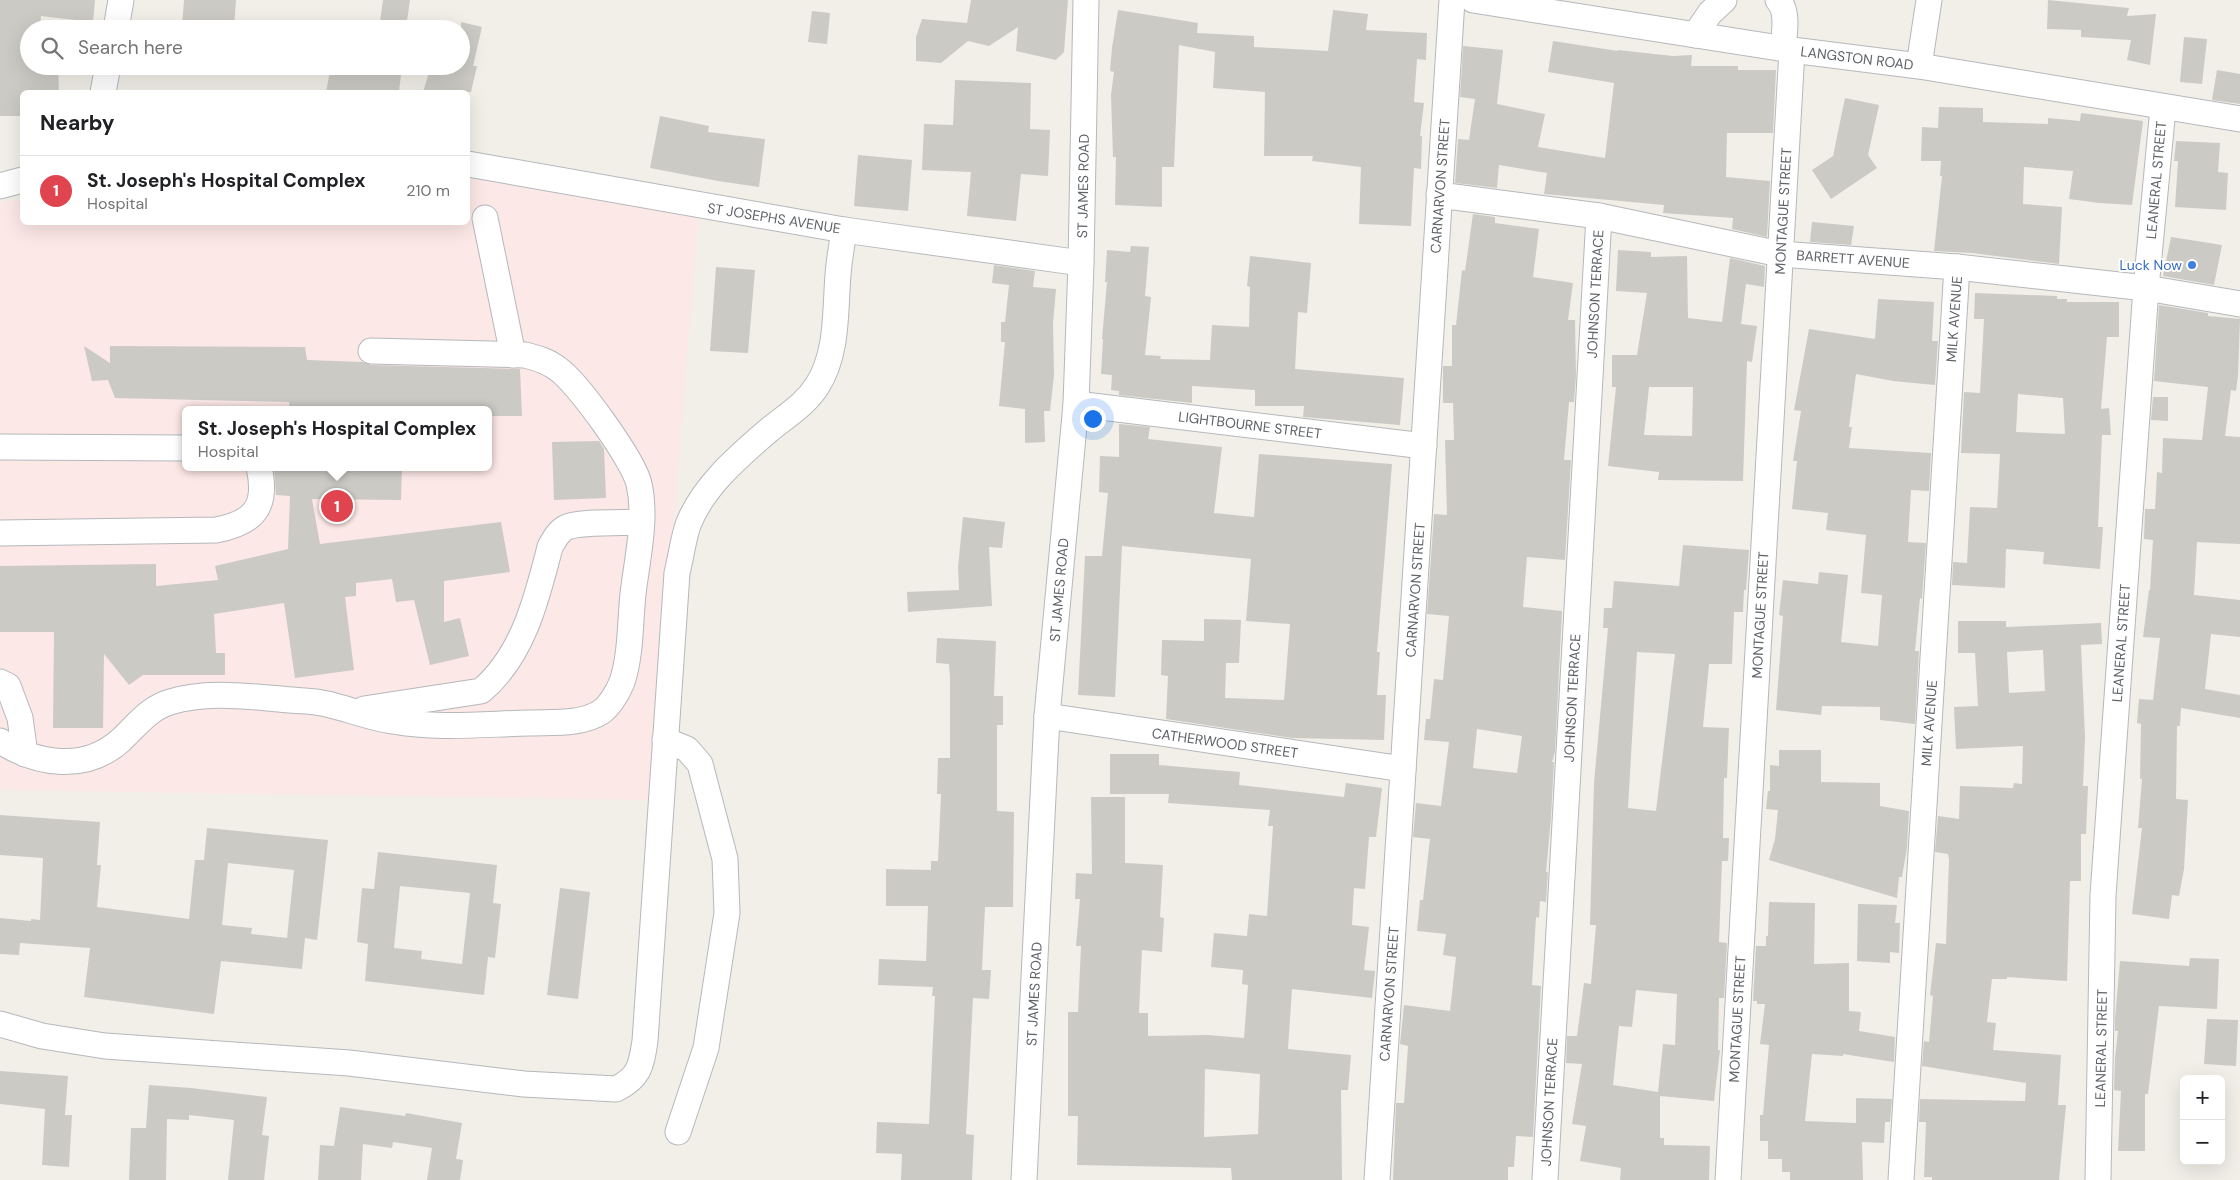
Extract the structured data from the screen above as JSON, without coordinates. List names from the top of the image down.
{
  "streets": {
    "street": [
      "LANGSTON ROAD",
      "LEANERAL STREET",
      "ST JAMES ROAD",
      "CARNARVON STREET",
      "MONTAGUE STREET",
      "ST JOSEPHS AVENUE",
      "BARRETT AVENUE",
      "JOHNSON TERRACE",
      "MILK AVENUE",
      "LIGHTBOURNE STREET",
      "CATHERWOOD STREET"
    ]
  },
  "crossings": [
    ["LANGSTON ROAD", "LEANERAL STREET"],
    ["LANGSTON ROAD", "MONTAGUE STREET"],
    ["LEANERAL STREET", "BARRETT AVENUE"],
    ["ST JAMES ROAD", "ST JOSEPHS AVENUE"],
    ["ST JAMES ROAD", "LIGHTBOURNE STREET"],
    ["ST JAMES ROAD", "CATHERWOOD STREET"],
    ["CARNARVON STREET", "BARRETT AVENUE"],
    ["CARNARVON STREET", "LIGHTBOURNE STREET"],
    ["CARNARVON STREET", "CATHERWOOD STREET"],
    ["MONTAGUE STREET", "BARRETT AVENUE"],
    ["BARRETT AVENUE", "JOHNSON TERRACE"],
    ["BARRETT AVENUE", "MILK AVENUE"]
  ],
  "places": ["Luck Now"],
  "page": {
    "search": "Search here",
    "heading": "Nearby",
    "list": [
      {
        "mark": "1",
        "name": "St. Joseph's Hospital Complex",
        "note": "Hospital",
        "value": "210 m"
      }
    ],
    "popup": ["St. Joseph's Hospital Complex", "Hospital"],
    "pins": "1",
    "map_buttons": ["+", "−"]
  }
}
